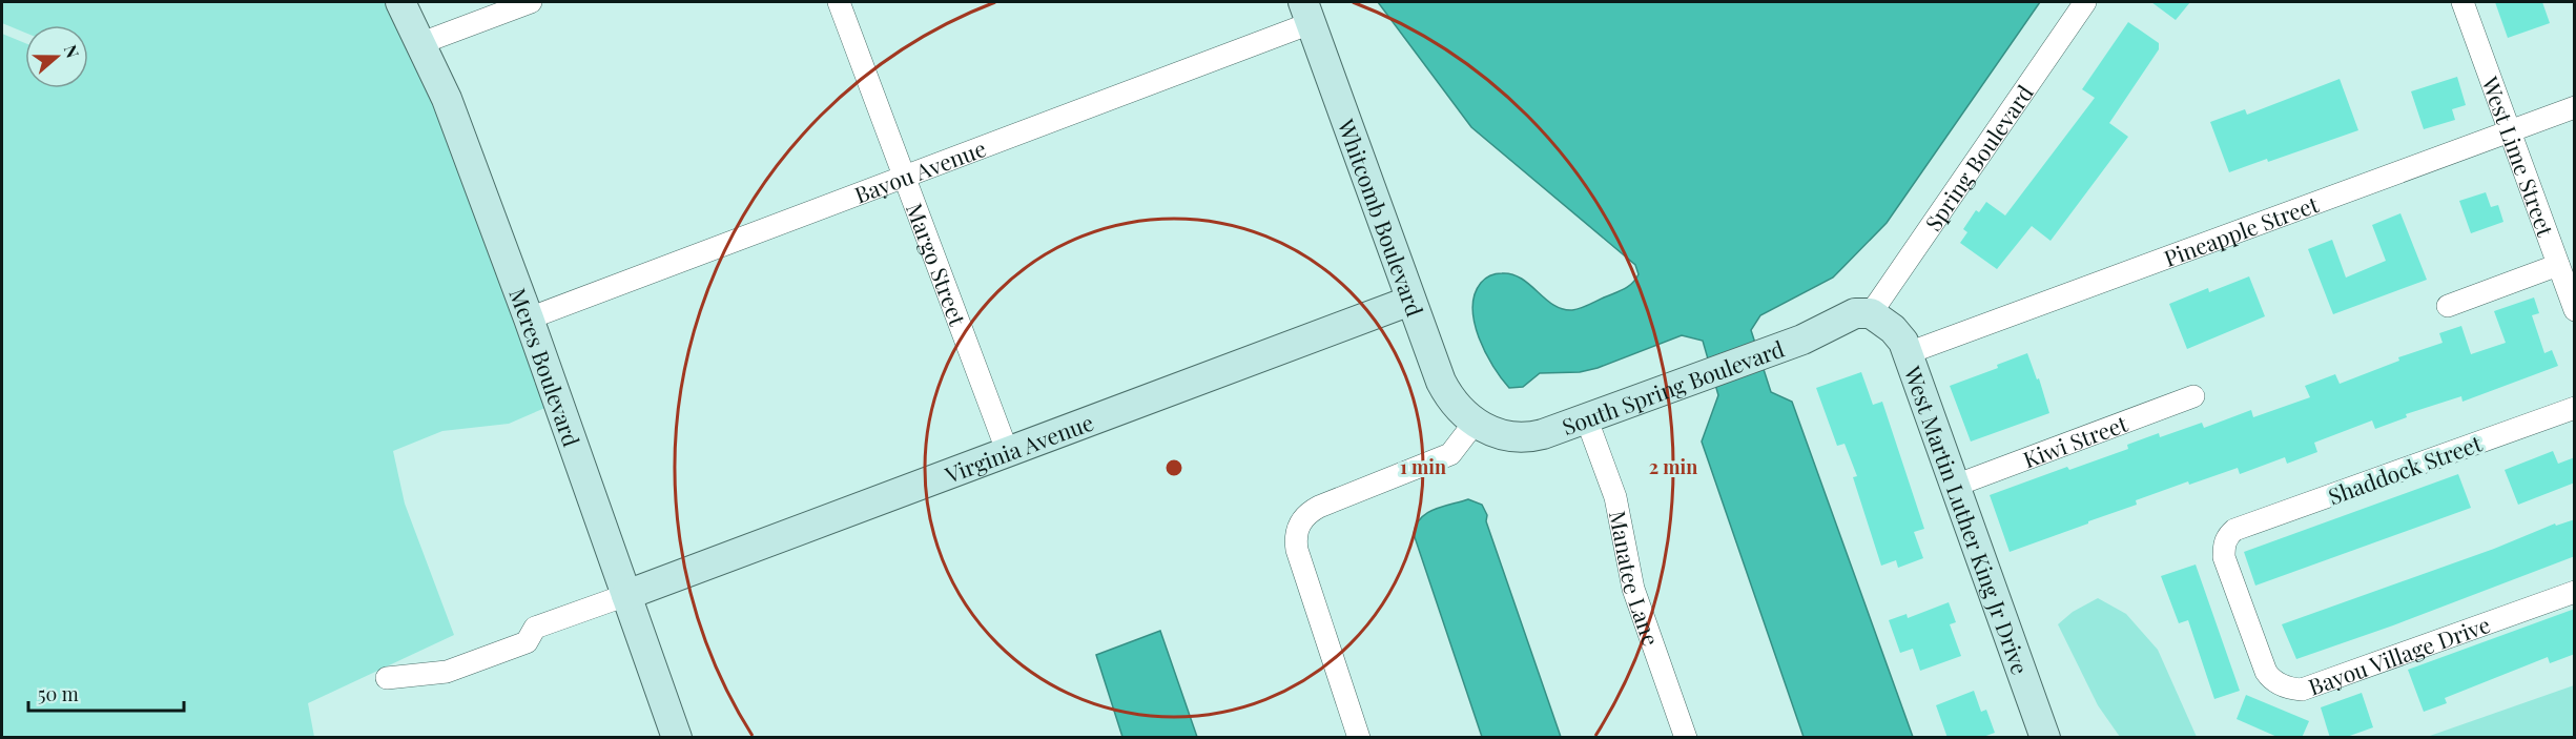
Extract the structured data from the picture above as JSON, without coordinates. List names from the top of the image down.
{
  "streets": {
    "street": [
      "West Lime Street",
      "Spring Boulevard",
      "Bayou Avenue",
      "Whitcomb Boulevard",
      "Pineapple Street",
      "Margo Street",
      "Meres Boulevard",
      "South Spring Boulevard",
      "Kiwi Street",
      "Virginia Avenue",
      "Shaddock Street",
      "West Martin Luther King Jr Drive",
      "Manatee Lane",
      "Bayou Village Drive"
    ]
  },
  "crossings": [
    ["West Lime Street", "Pineapple Street"],
    ["Spring Boulevard", "South Spring Boulevard"],
    ["Spring Boulevard", "West Martin Luther King Jr Drive"],
    ["Bayou Avenue", "Whitcomb Boulevard"],
    ["Bayou Avenue", "Margo Street"],
    ["Bayou Avenue", "Meres Boulevard"],
    ["Whitcomb Boulevard", "South Spring Boulevard"],
    ["Whitcomb Boulevard", "Virginia Avenue"],
    ["Pineapple Street", "West Martin Luther King Jr Drive"],
    ["Margo Street", "Virginia Avenue"],
    ["Meres Boulevard", "Virginia Avenue"],
    ["South Spring Boulevard", "West Martin Luther King Jr Drive"],
    ["South Spring Boulevard", "Manatee Lane"],
    ["Kiwi Street", "West Martin Luther King Jr Drive"],
    ["Shaddock Street", "Bayou Village Drive"]
  ],
  "scale_bar": "50 m",
  "north": "right",
  "rings": ["1 min", "2 min"]
}
